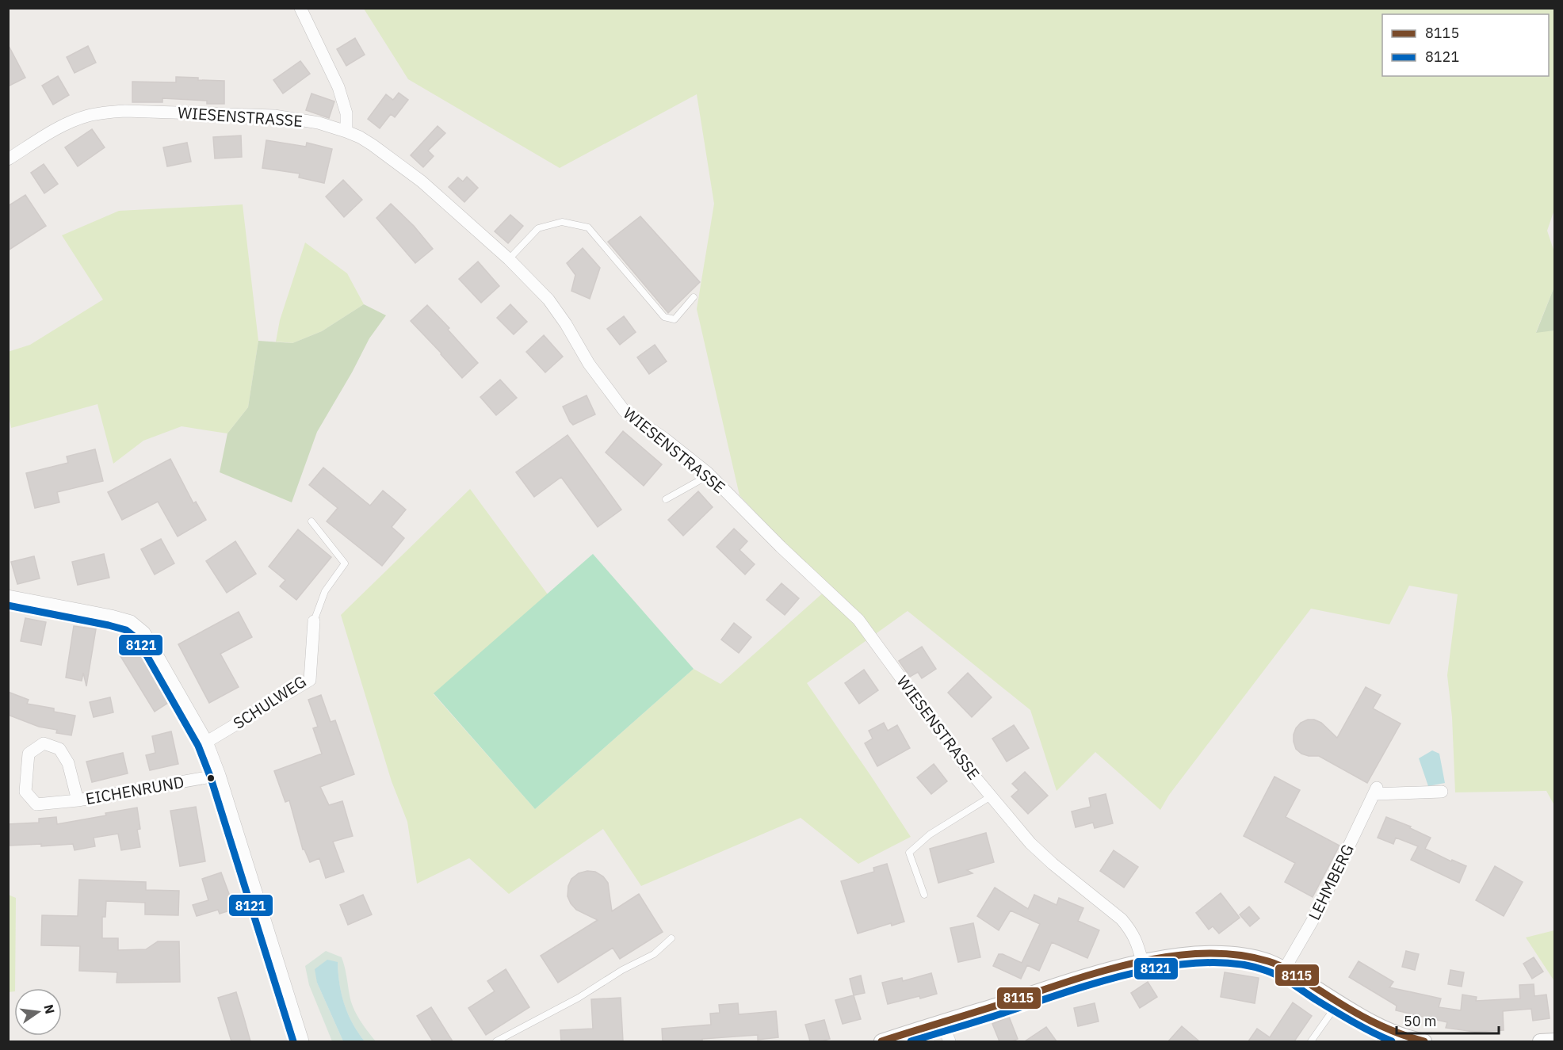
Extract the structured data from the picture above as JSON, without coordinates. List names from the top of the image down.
{
  "streets": {
    "street": [
      "WIESENSTRASSE",
      "SCHULWEG",
      "EICHENRUND",
      "LEHMBERG"
    ]
  },
  "lines": ["transit line 8121", "transit line 8115"],
  "legend": ["8115", "8121"],
  "scale_bar": "50 m",
  "north": "right"
}
